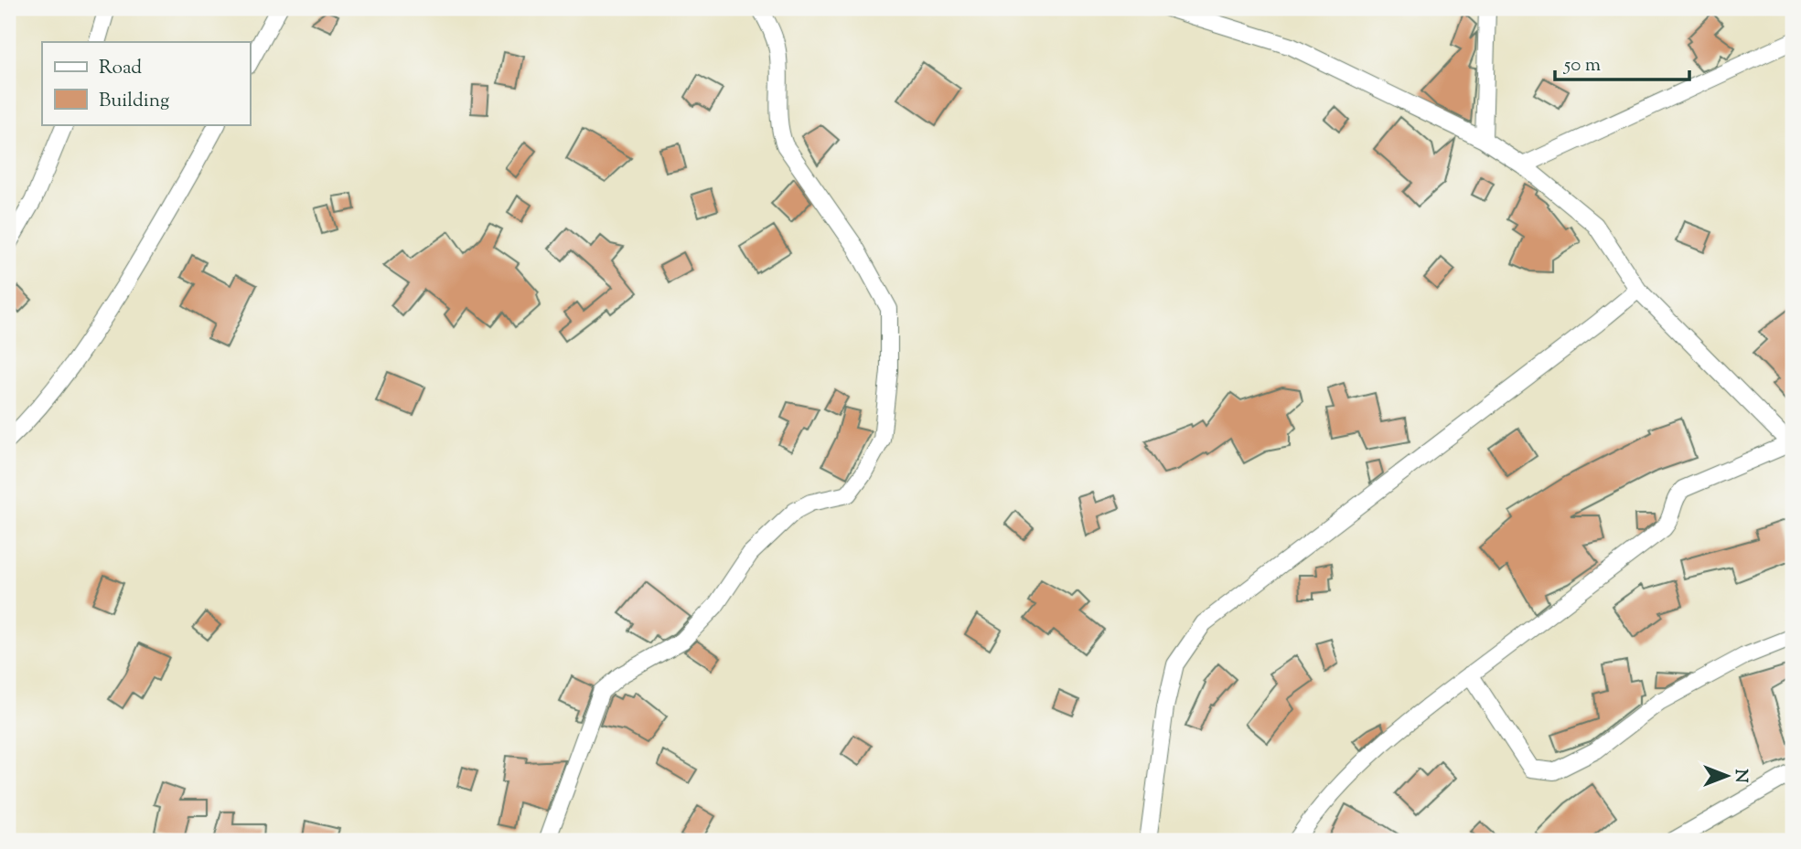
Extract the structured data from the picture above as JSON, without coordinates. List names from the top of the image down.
{
  "legend": ["Road", "Building"],
  "scale_bar": "50 m",
  "north": "right"
}
